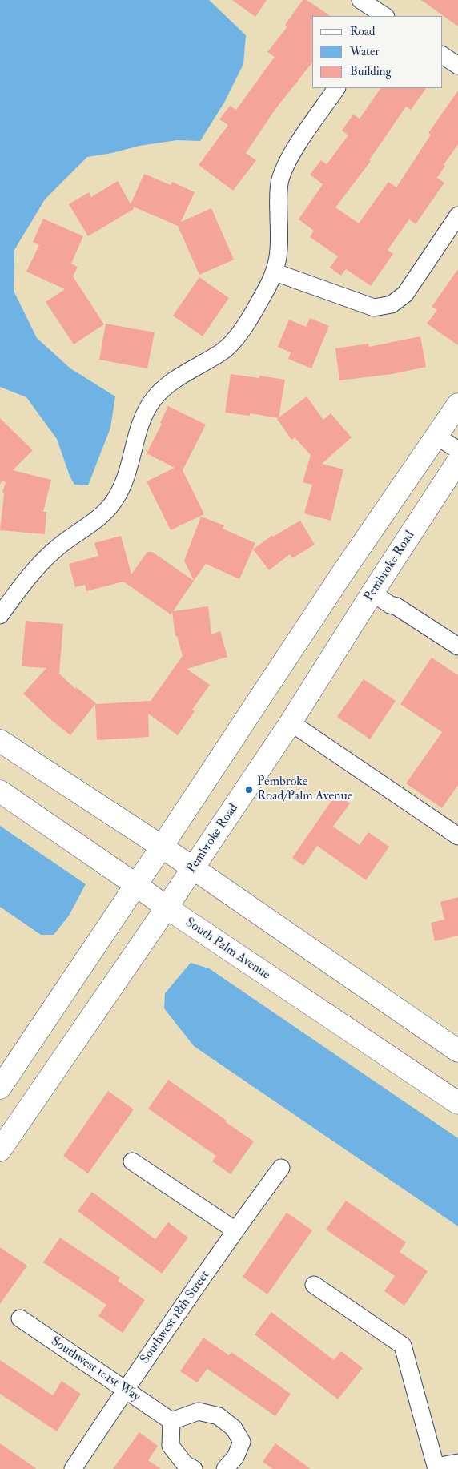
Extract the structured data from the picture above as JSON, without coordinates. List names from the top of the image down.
{
  "streets": {
    "main road": ["Pembroke Road", "South Palm Avenue"],
    "street": ["Southwest 18th Street", "Southwest 101st Way"]
  },
  "crossings": [
    ["Pembroke Road", "South Palm Avenue"],
    ["Southwest 18th Street", "Southwest 101st Way"]
  ],
  "places": ["Pembroke Road/Palm Avenue"],
  "legend": ["Road", "Water", "Building"]
}
